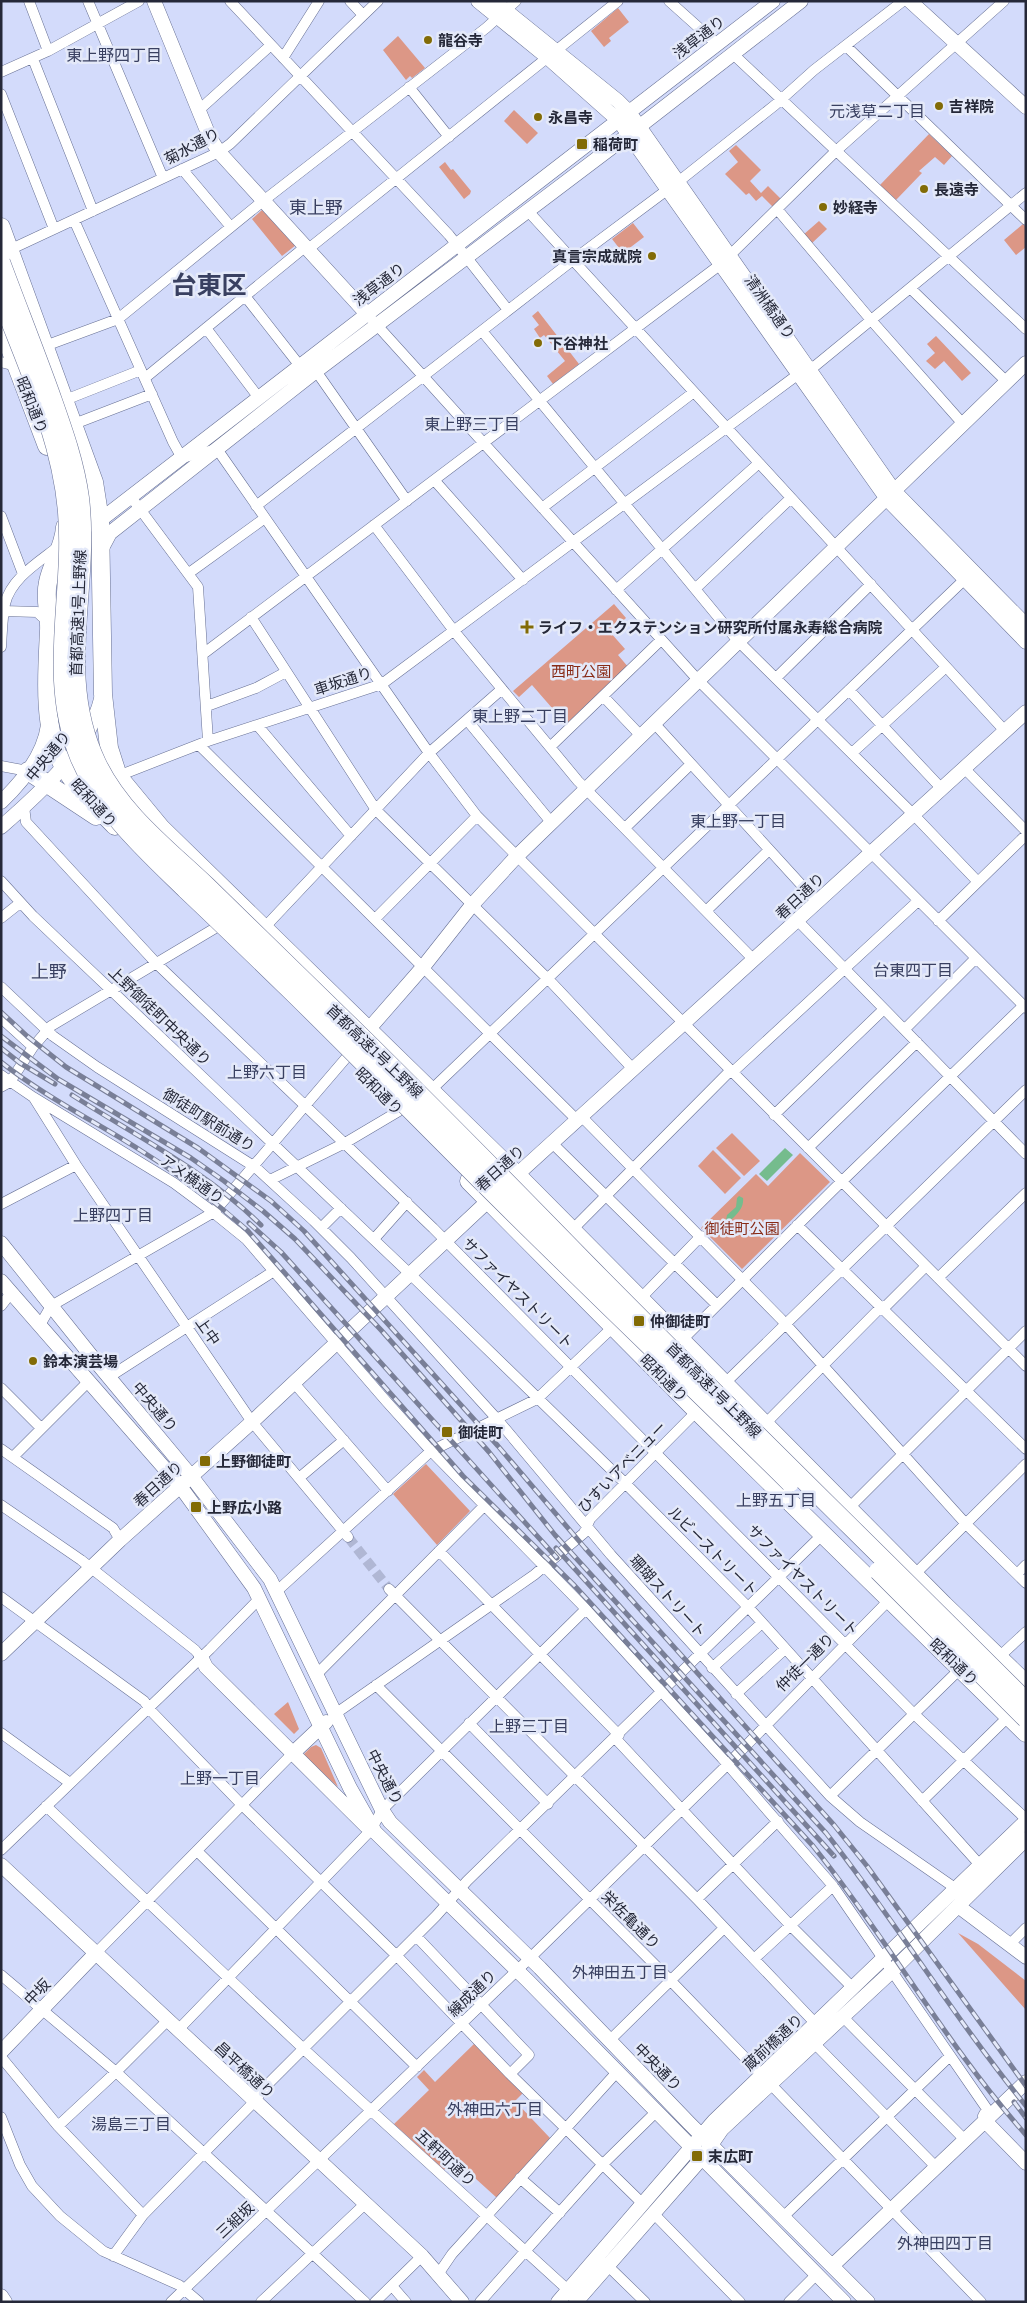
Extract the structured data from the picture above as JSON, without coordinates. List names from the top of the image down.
{
  "streets": {
    "highway": ["昭和通り", "首都高速1号上野線"],
    "main road": [
      "浅草通り",
      "清洲橋通り",
      "中央通り",
      "春日通り",
      "中坂",
      "蔵前橋通り",
      "昌平橋通り"
    ],
    "street": [
      "菊水通り",
      "車坂通り",
      "上野御徒町中央通り",
      "御徒町駅前通り",
      "アメ横通り",
      "サファイヤストリート",
      "上中",
      "ひすいアベニュー",
      "ルビーストリート",
      "珊瑚ストリート",
      "仲徒一通り",
      "栄佐亀通り",
      "練成通り",
      "五軒町通り",
      "三組坂"
    ]
  },
  "crossings": [
    ["浅草通り", "清洲橋通り"],
    ["浅草通り", "昭和通り"],
    ["菊水通り", "首都高速1号上野線"],
    ["清洲橋通り", "車坂通り"],
    ["昭和通り", "首都高速1号上野線"],
    ["昭和通り", "中央通り"],
    ["昭和通り", "春日通り"],
    ["昭和通り", "ひすいアベニュー"],
    ["昭和通り", "仲徒一通り"],
    ["中央通り", "春日通り"],
    ["中央通り", "サファイヤストリート"],
    ["中央通り", "ひすいアベニュー"],
    ["中央通り", "練成通り"],
    ["中央通り", "蔵前橋通り"],
    ["春日通り", "上野御徒町中央通り"],
    ["春日通り", "御徒町駅前通り"],
    ["春日通り", "アメ横通り"],
    ["春日通り", "サファイヤストリート"],
    ["春日通り", "上中"],
    ["春日通り", "ルビーストリート"],
    ["春日通り", "珊瑚ストリート"],
    ["上野御徒町中央通り", "ルビーストリート"],
    ["御徒町駅前通り", "珊瑚ストリート"],
    ["アメ横通り", "上中"],
    ["アメ横通り", "ひすいアベニュー"],
    ["アメ横通り", "仲徒一通り"],
    ["アメ横通り", "練成通り"],
    ["アメ横通り", "蔵前橋通り"],
    ["サファイヤストリート", "ひすいアベニュー"],
    ["サファイヤストリート", "仲徒一通り"],
    ["サファイヤストリート", "蔵前橋通り"],
    ["ひすいアベニュー", "ルビーストリート"],
    ["ひすいアベニュー", "珊瑚ストリート"],
    ["ひすいアベニュー", "栄佐亀通り"],
    ["ルビーストリート", "仲徒一通り"],
    ["ルビーストリート", "蔵前橋通り"],
    ["珊瑚ストリート", "仲徒一通り"],
    ["珊瑚ストリート", "蔵前橋通り"],
    ["仲徒一通り", "練成通り"],
    ["栄佐亀通り", "練成通り"],
    ["栄佐亀通り", "蔵前橋通り"],
    ["中坂", "昌平橋通り"],
    ["練成通り", "昌平橋通り"],
    ["練成通り", "五軒町通り"],
    ["練成通り", "三組坂"],
    ["蔵前橋通り", "五軒町通り"],
    ["昌平橋通り", "三組坂"]
  ],
  "districts": [
    "東上野四丁目",
    "元浅草二丁目",
    "東上野",
    "台東区",
    "東上野三丁目",
    "東上野二丁目",
    "東上野一丁目",
    "台東四丁目",
    "上野",
    "上野六丁目",
    "上野四丁目",
    "上野五丁目",
    "上野三丁目",
    "上野一丁目",
    "外神田五丁目",
    "外神田六丁目",
    "湯島三丁目",
    "外神田四丁目"
  ],
  "parks": ["西町公園", "御徒町公園"],
  "places": {
    "other": [
      "龍谷寺",
      "吉祥院",
      "永昌寺",
      "長遠寺",
      "妙経寺",
      "真言宗成就院",
      "下谷神社",
      "鈴本演芸場"
    ],
    "transit": [
      "稲荷町",
      "仲御徒町",
      "御徒町",
      "上野御徒町",
      "上野広小路",
      "末広町"
    ],
    "health": ["ライフ・エクステンション研究所付属永寿総合病院"]
  }
}
